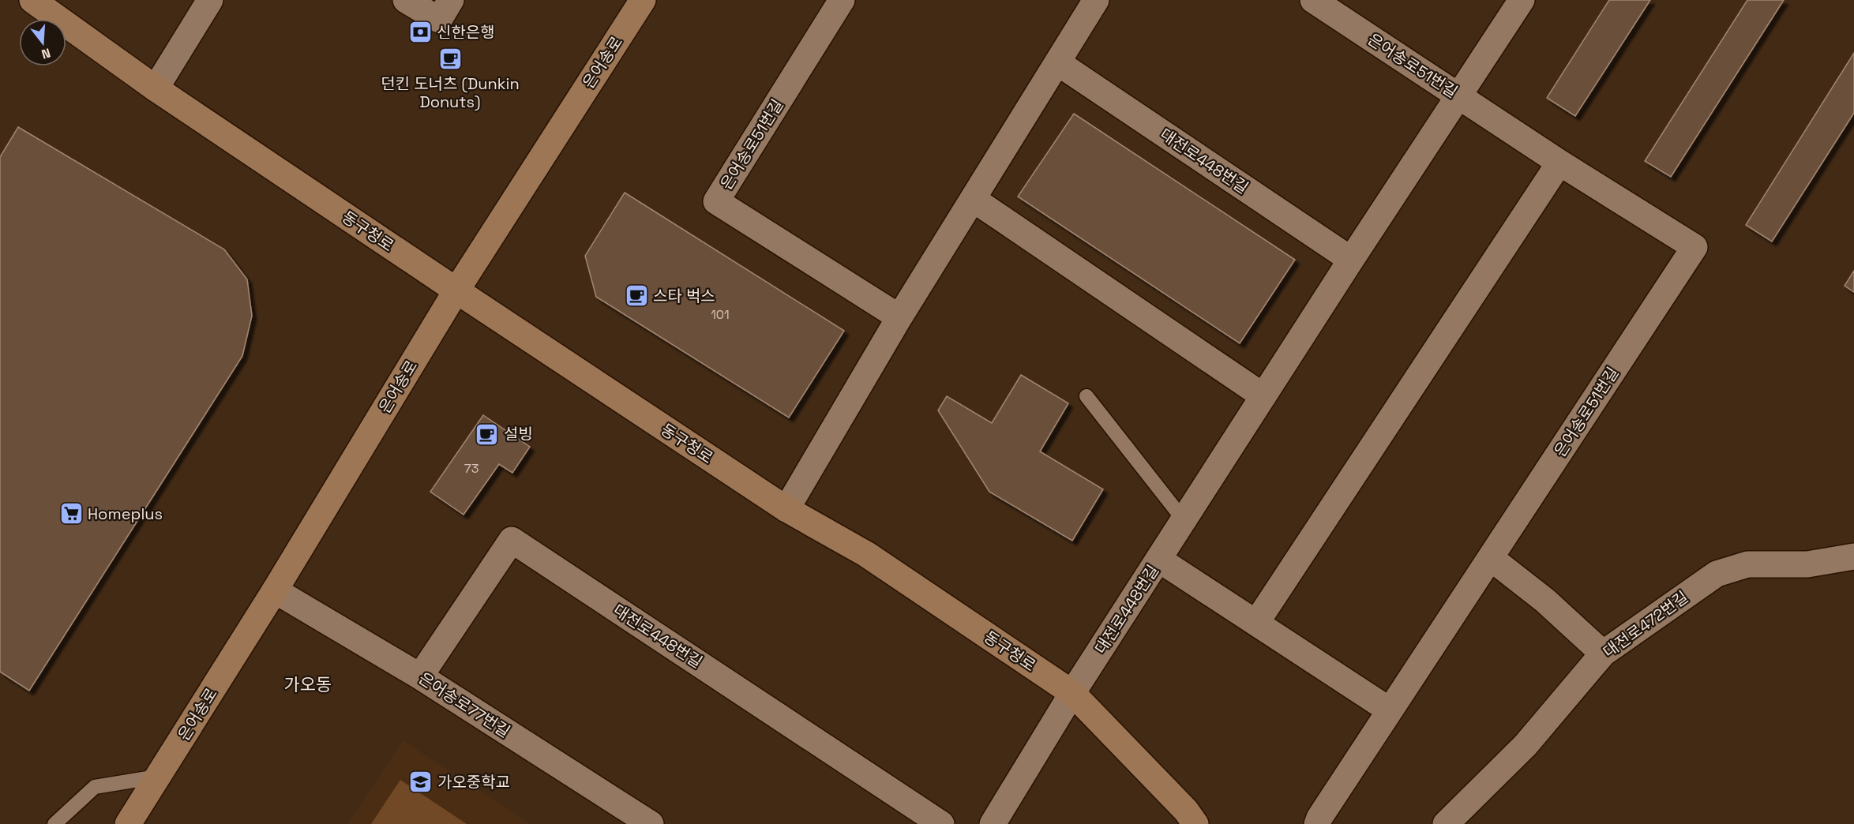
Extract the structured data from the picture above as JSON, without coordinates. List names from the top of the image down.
{
  "streets": {
    "main road": ["은어송로", "동구청로"],
    "street": [
      "은어송로51번길",
      "대전로448번길",
      "대전로472번길",
      "은어송로77번길"
    ]
  },
  "crossings": [
    ["은어송로", "동구청로"],
    ["은어송로", "은어송로77번길"],
    ["은어송로51번길", "대전로448번길"],
    ["대전로448번길", "동구청로"],
    ["대전로448번길", "은어송로77번길"]
  ],
  "districts": ["가오동"],
  "places": {
    "bank": ["신한은행"],
    "cafe": ["던킨 도너츠 (Dunkin Donuts)", "스타 벅스", "설빙"],
    "supermarket": ["Homeplus"],
    "school or university": ["가오중학교"]
  },
  "house_numbers": ["101", "73"],
  "north": "bottom"
}
